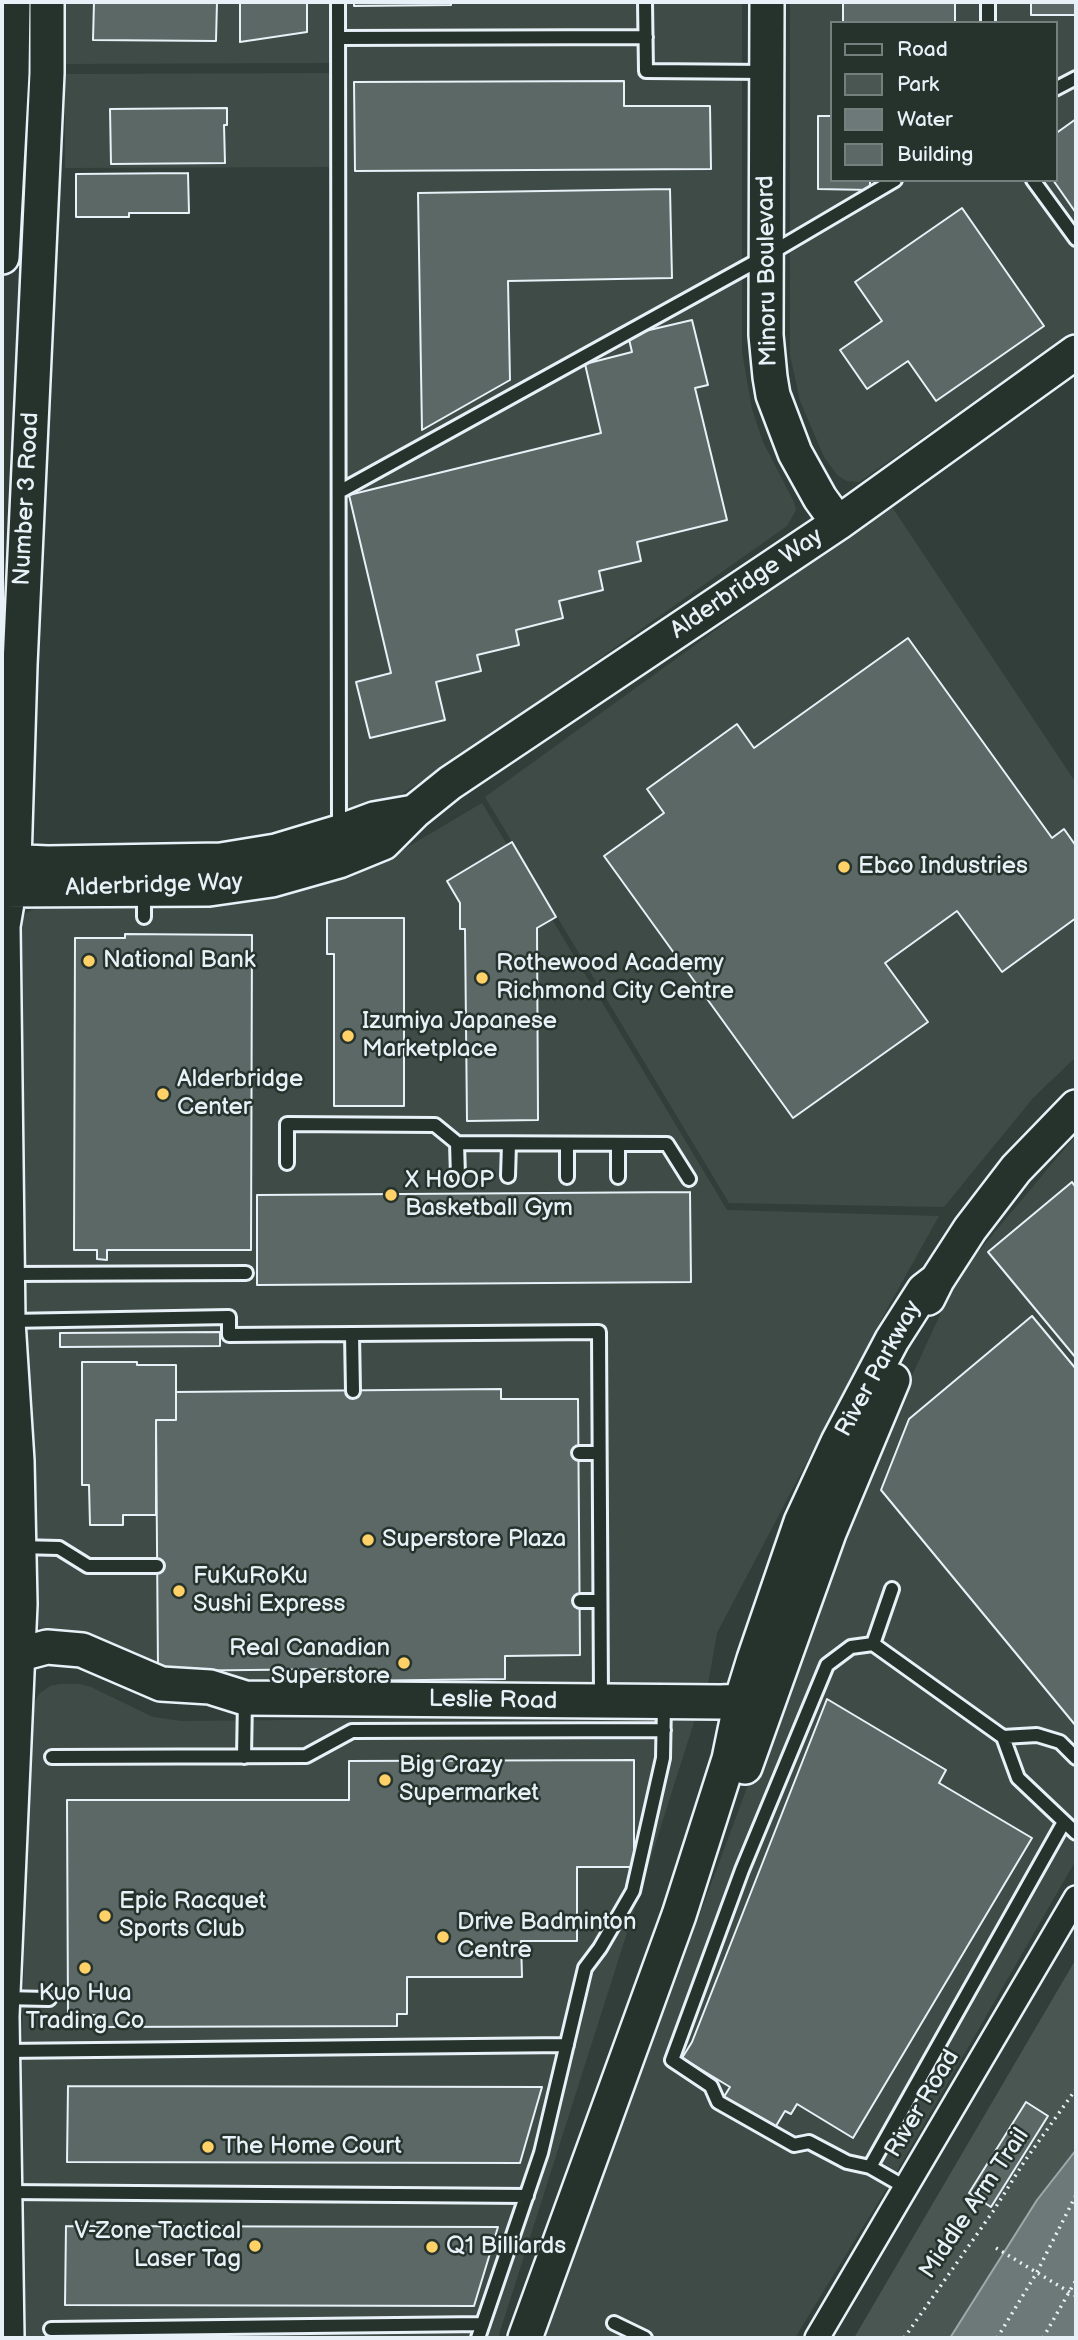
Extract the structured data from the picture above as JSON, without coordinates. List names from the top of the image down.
{
  "streets": {
    "street": [
      "Minoru Boulevard",
      "Number 3 Road",
      "Alderbridge Way",
      "River Parkway",
      "Leslie Road",
      "River Road"
    ],
    "path": ["Middle Arm Trail"]
  },
  "crossings": [
    ["Minoru Boulevard", "Alderbridge Way"],
    ["Number 3 Road", "Alderbridge Way"],
    ["Number 3 Road", "Leslie Road"],
    ["River Parkway", "Leslie Road"]
  ],
  "places": [
    "Ebco Industries",
    "National Bank",
    "Rothewood Academy Richmond City Centre",
    "Izumiya Japanese Marketplace",
    "Alderbridge Center",
    "X HOOP Basketball Gym",
    "Superstore Plaza",
    "FuKuRoKu Sushi Express",
    "Real Canadian Superstore",
    "Big Crazy Supermarket",
    "Epic Racquet Sports Club",
    "Drive Badminton Centre",
    "Kuo Hua Trading Co",
    "The Home Court",
    "V-Zone Tactical Laser Tag",
    "Q1 Billiards"
  ],
  "legend": [
    "Road",
    "Park",
    "Water",
    "Building"
  ]
}
